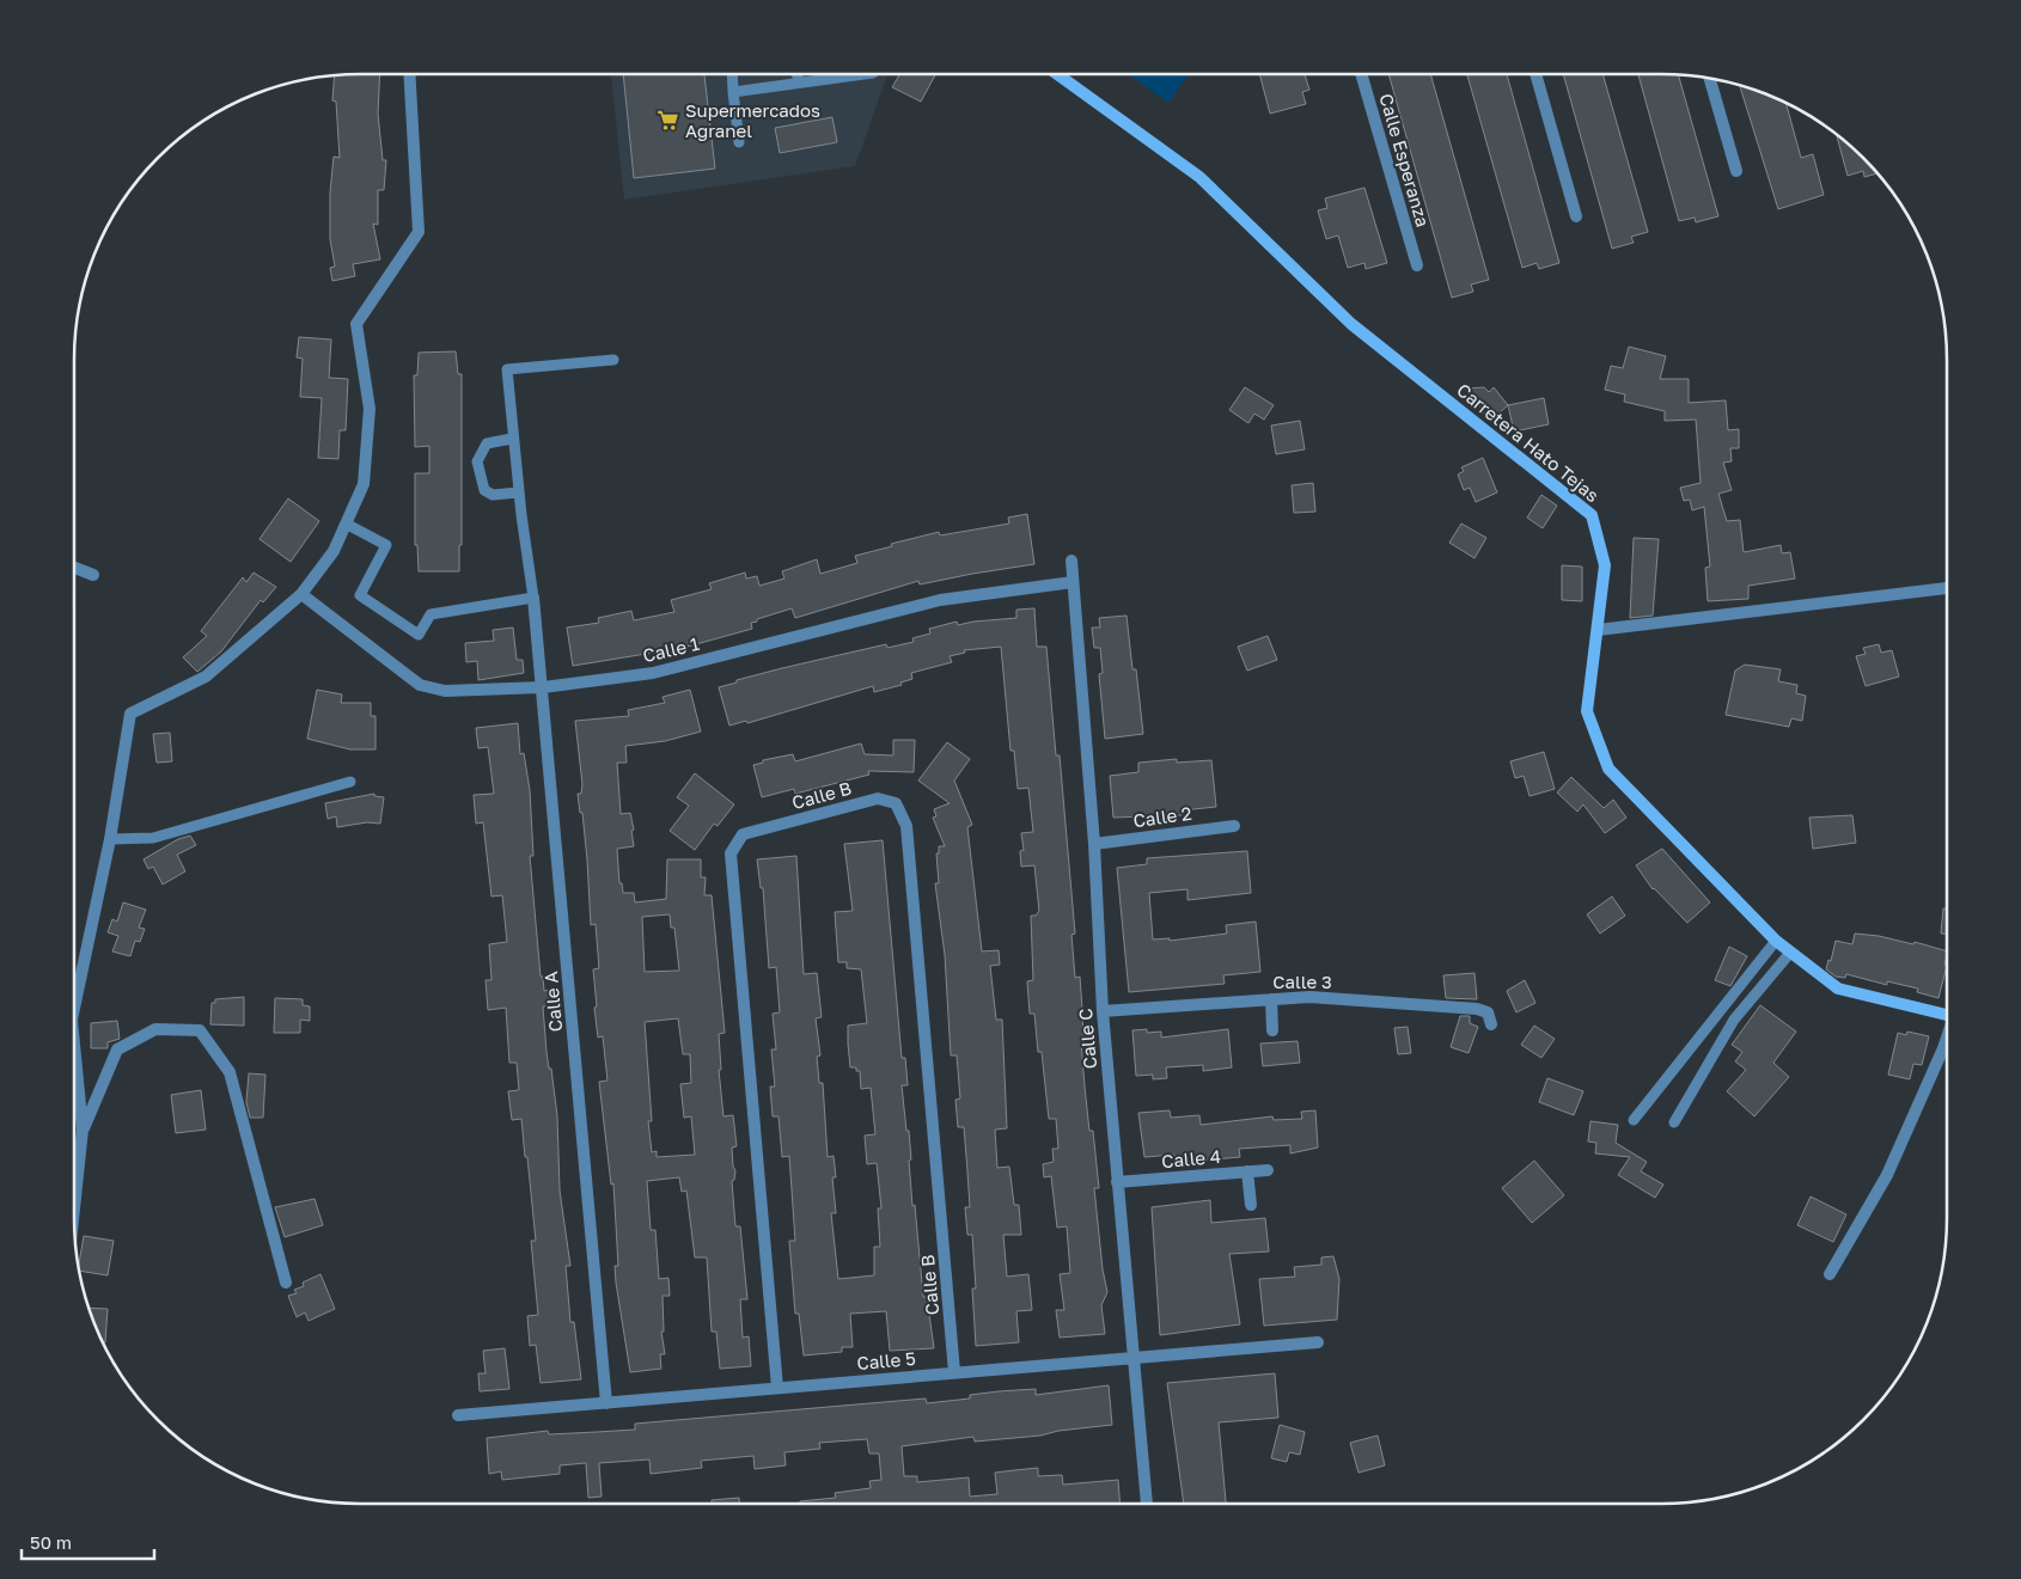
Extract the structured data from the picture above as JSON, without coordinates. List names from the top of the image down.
{
  "streets": {
    "street": [
      "Calle Esperanza",
      "Carretera Hato Tejas",
      "Calle 1",
      "Calle B",
      "Calle 2",
      "Calle 3",
      "Calle A",
      "Calle C",
      "Calle 4",
      "Calle 5"
    ]
  },
  "crossings": [
    ["Calle 1", "Calle A"],
    ["Calle 1", "Calle C"],
    ["Calle B", "Calle 5"],
    ["Calle 2", "Calle C"],
    ["Calle 3", "Calle C"],
    ["Calle A", "Calle 5"],
    ["Calle C", "Calle 4"],
    ["Calle C", "Calle 5"]
  ],
  "places": {
    "supermarket": ["Supermercados Agranel"]
  },
  "scale_bar": "50 m"
}
